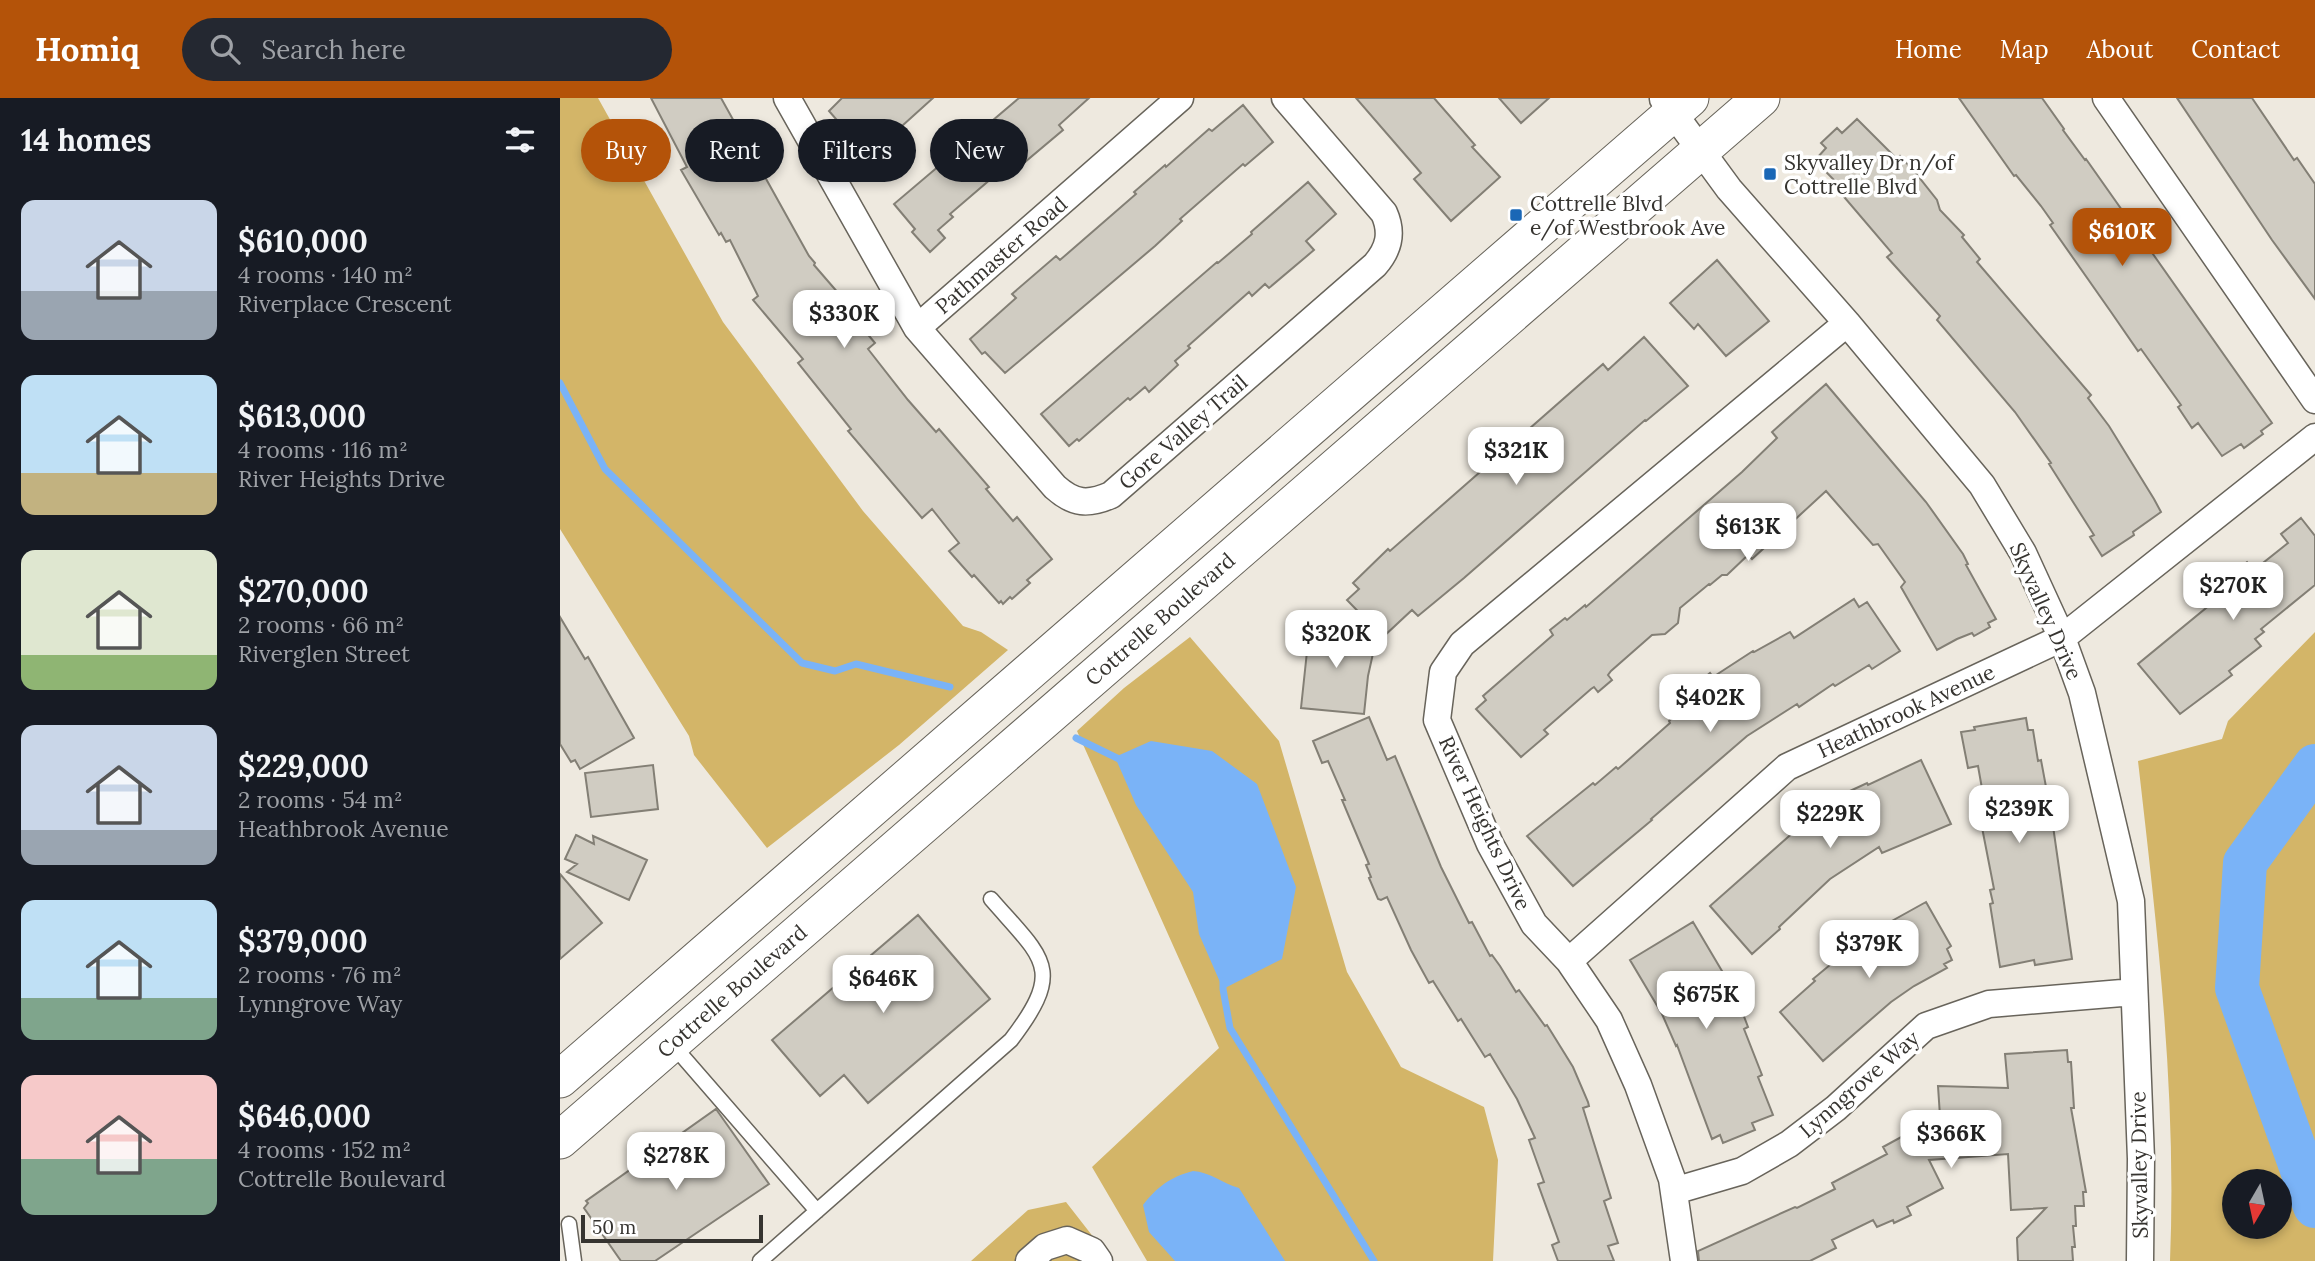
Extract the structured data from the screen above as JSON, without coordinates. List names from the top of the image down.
{
  "streets": {
    "main road": ["Cottrelle Boulevard"],
    "street": [
      "Pathmaster Road",
      "Gore Valley Trail",
      "Skyvalley Drive",
      "Heathbrook Avenue",
      "River Heights Drive",
      "Lynngrove Way"
    ]
  },
  "crossings": [
    ["Pathmaster Road", "Gore Valley Trail"],
    ["Skyvalley Drive", "Cottrelle Boulevard"],
    ["Skyvalley Drive", "Heathbrook Avenue"],
    ["Skyvalley Drive", "River Heights Drive"],
    ["Skyvalley Drive", "Lynngrove Way"],
    ["Heathbrook Avenue", "River Heights Drive"],
    ["River Heights Drive", "Lynngrove Way"]
  ],
  "places": {
    "transit": ["Skyvalley Dr n/of Cottrelle Blvd", "Cottrelle Blvd e/of Westbrook Ave"]
  },
  "scale_bar": "50 m",
  "north": "bottom",
  "page": {
    "header": "Homiq",
    "search": "Search here",
    "nav": [
      "Home",
      "Map",
      "About",
      "Contact"
    ],
    "heading": "14 homes",
    "chip": [
      "Buy",
      "Rent",
      "Filters",
      "New"
    ],
    "list": [
      {
        "name": "$610,000",
        "note": "4 rooms · 140 m² · Riverplace Crescent"
      },
      {
        "name": "$613,000",
        "note": "4 rooms · 116 m² · River Heights Drive"
      },
      {
        "name": "$270,000",
        "note": "2 rooms · 66 m² · Riverglen Street"
      },
      {
        "name": "$229,000",
        "note": "2 rooms · 54 m² · Heathbrook Avenue"
      },
      {
        "name": "$379,000",
        "note": "2 rooms · 76 m² · Lynngrove Way"
      },
      {
        "name": "$646,000",
        "note": "4 rooms · 152 m² · Cottrelle Boulevard"
      }
    ],
    "price": [
      "$610K",
      "$330K",
      "$321K",
      "$613K",
      "$270K",
      "$320K",
      "$402K",
      "$239K",
      "$229K",
      "$379K",
      "$646K",
      "$675K",
      "$366K",
      "$278K"
    ],
    "scale": "50 m"
  }
}
